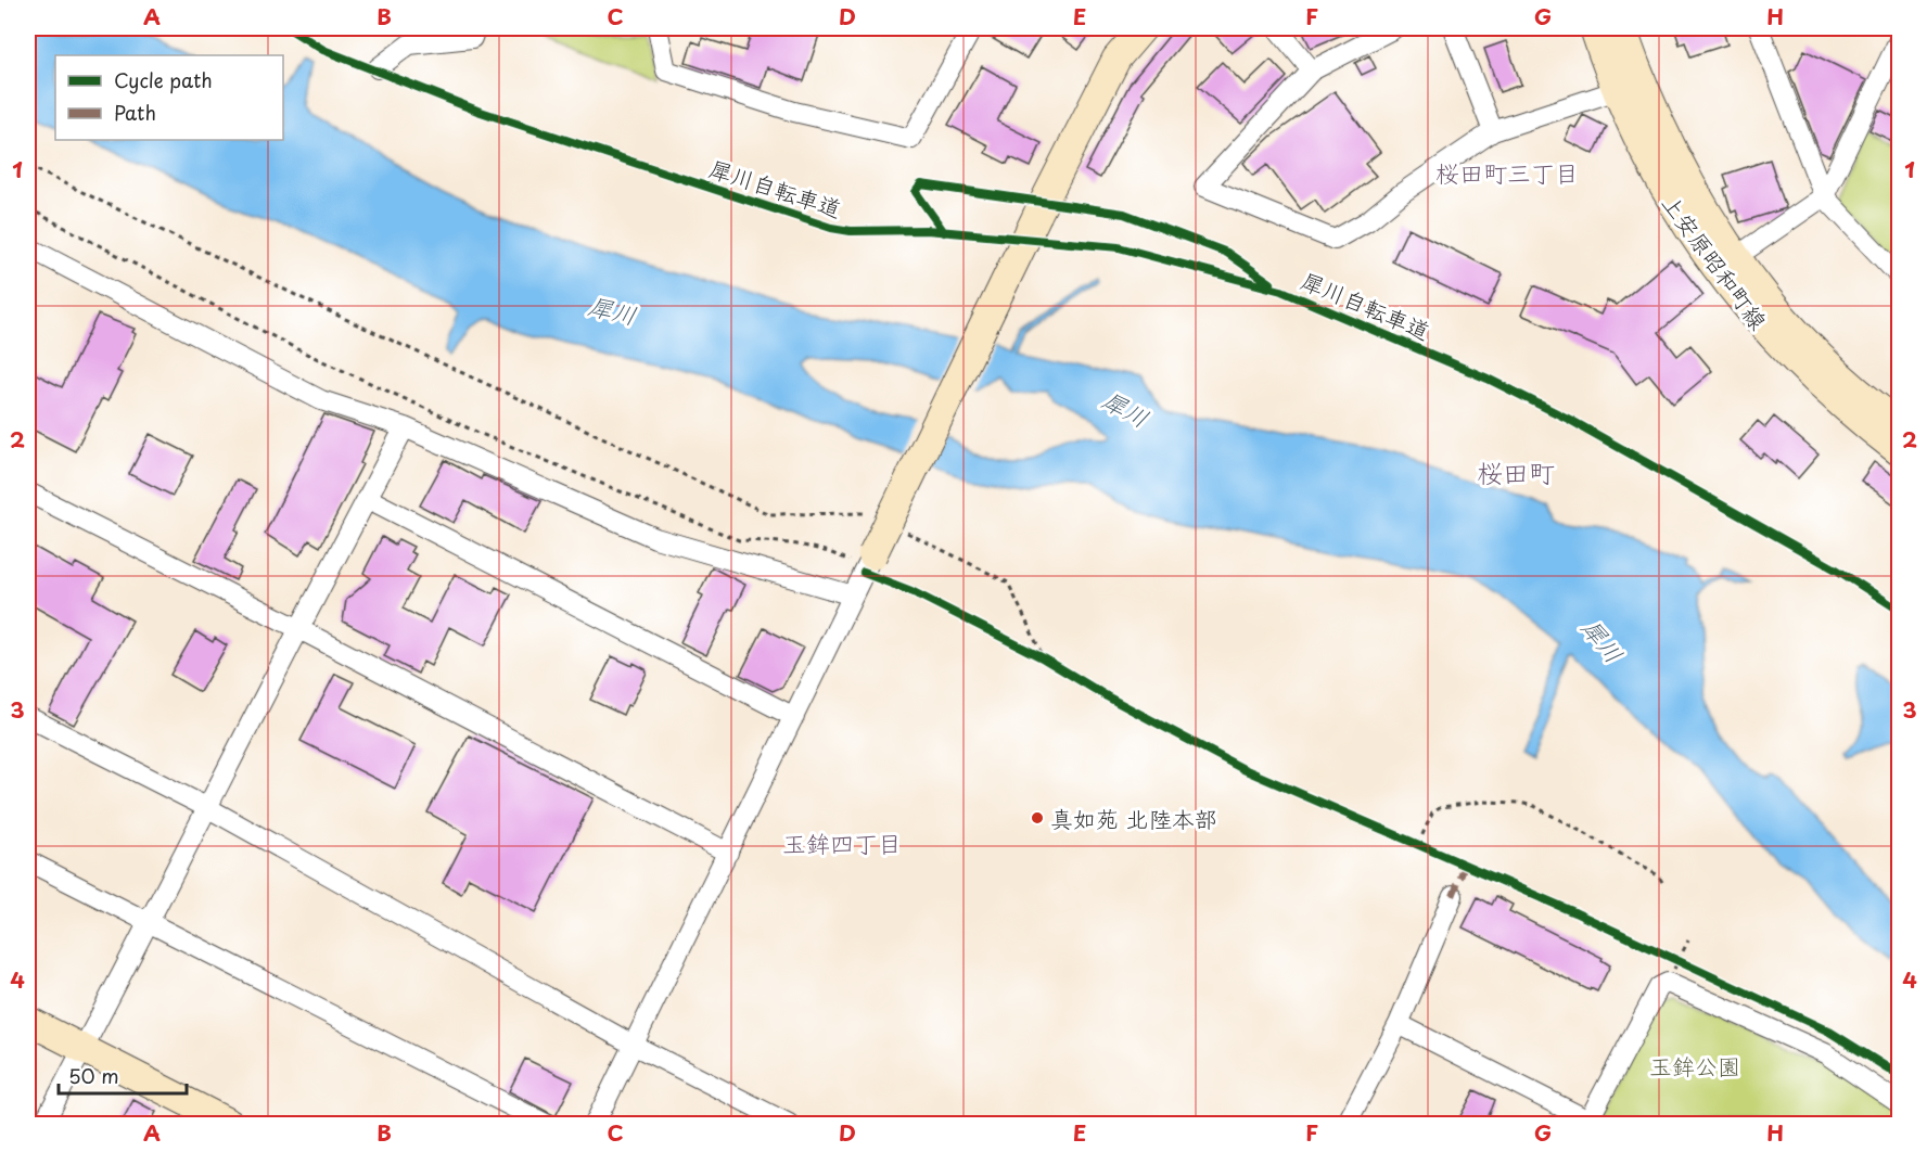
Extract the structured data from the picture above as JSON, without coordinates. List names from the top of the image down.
{
  "streets": {
    "main road": ["上安原昭和町線"],
    "cycle path": ["犀川自転車道"]
  },
  "districts": ["桜田町三丁目", "桜田町", "玉鉾四丁目"],
  "water": ["犀川"],
  "parks": ["玉鉾公園"],
  "places": ["真如苑 北陸本部"],
  "legend": ["Cycle path", "Path"],
  "scale_bar": "50 m",
  "grid": {
    "columns": [
      "A",
      "B",
      "C",
      "D",
      "E",
      "F",
      "G",
      "H"
    ],
    "rows": [
      "1",
      "2",
      "3",
      "4"
    ]
  }
}
